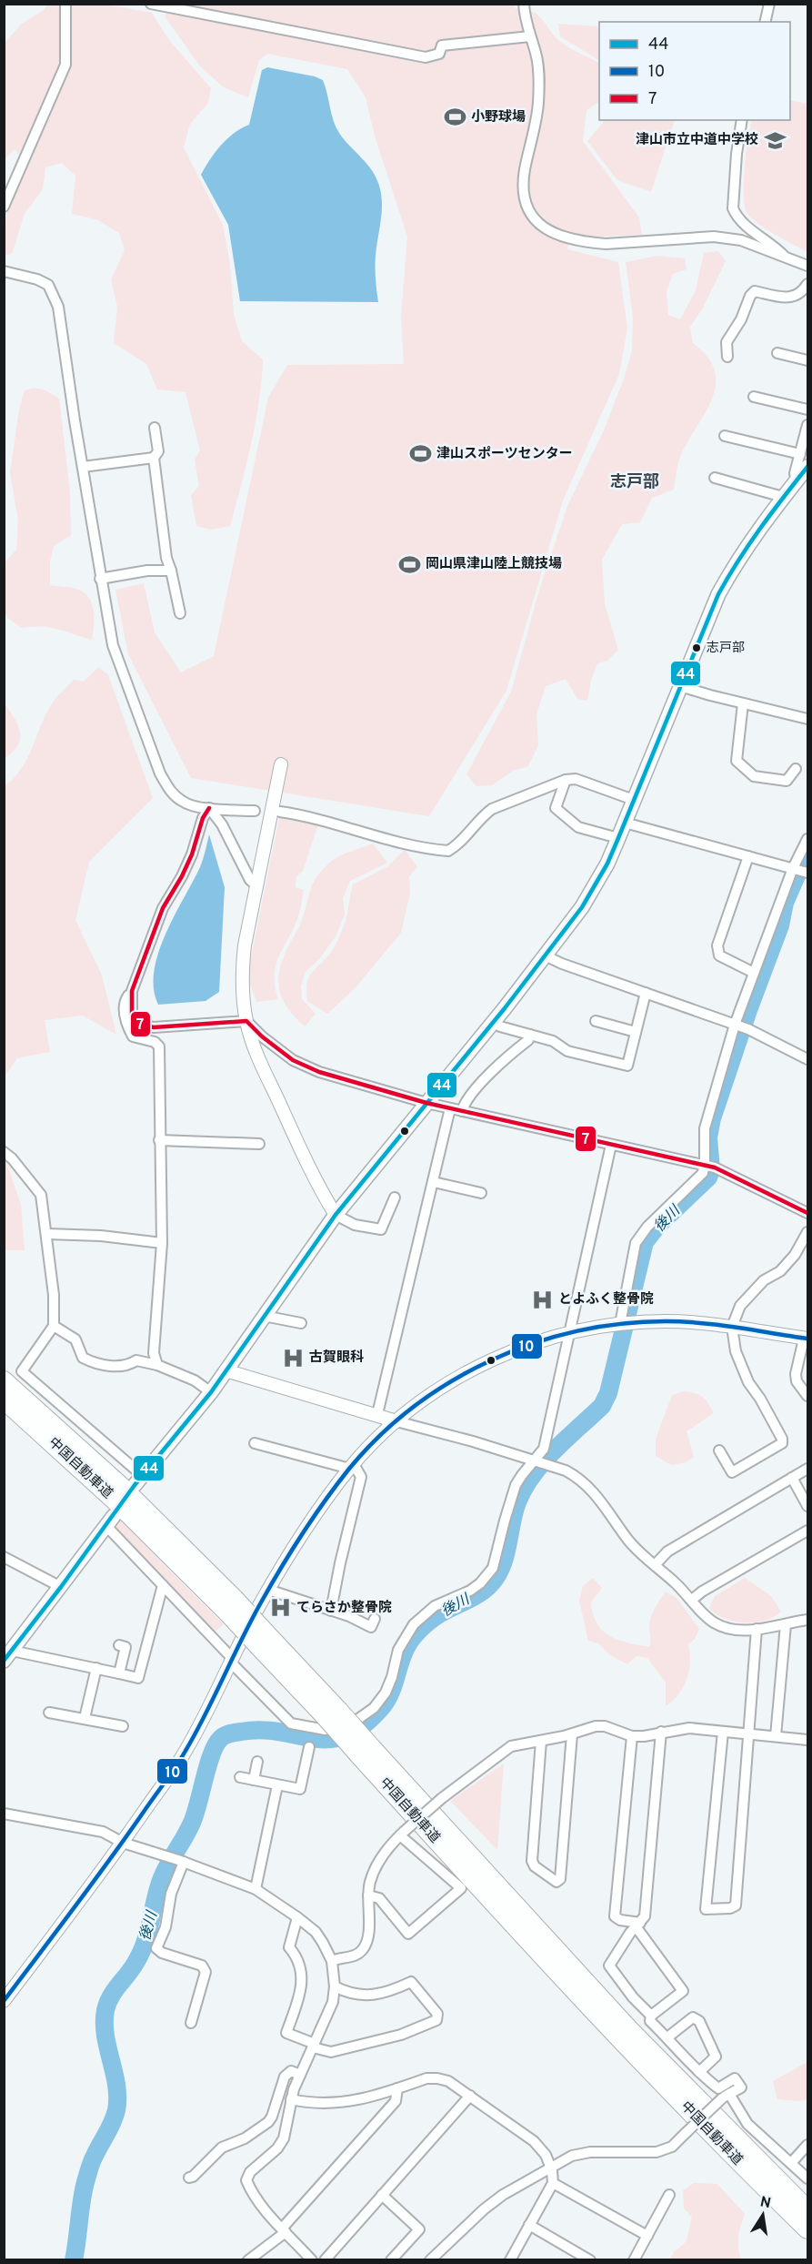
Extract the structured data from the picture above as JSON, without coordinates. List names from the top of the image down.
{
  "streets": {
    "highway": ["中国自動車道"]
  },
  "districts": ["志戸部"],
  "water": ["後川"],
  "places": {
    "sports": ["小野球場", "津山スポーツセンター", "岡山県津山陸上競技場"],
    "school or university": ["津山市立中道中学校"],
    "other": ["志戸部"],
    "hospital": ["とよふく整骨院", "古賀眼科", "てらさか整骨院"]
  },
  "lines": ["transit line 44", "transit line 7", "transit line 10"],
  "legend": ["44", "10", "7"],
  "north": "top"
}
